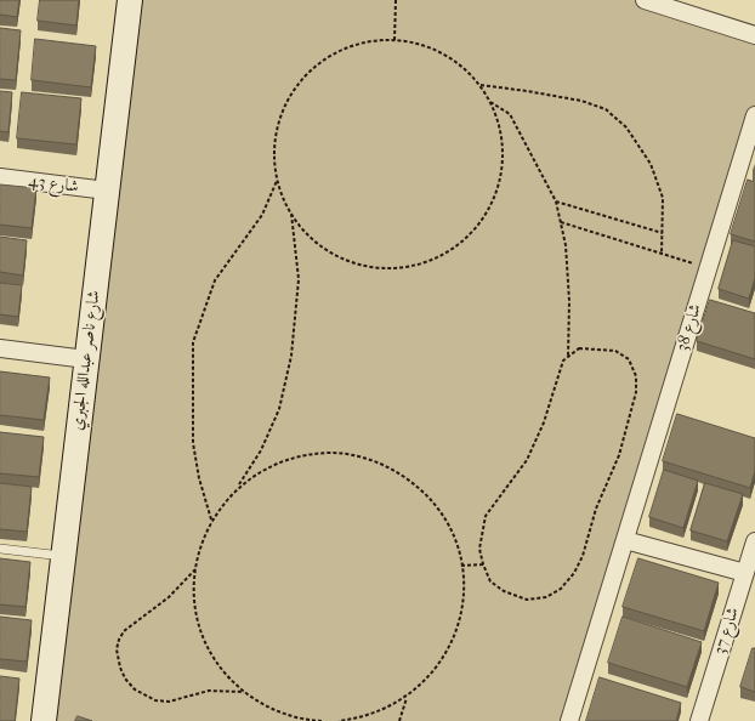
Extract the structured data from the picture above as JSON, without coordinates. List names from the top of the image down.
{
  "streets": {
    "street": [
      "شارع 43",
      "شارع 38",
      "شارع ناصر عبدالله الجبري",
      "شارع 37"
    ]
  },
  "crossings": [
    ["شارع 43", "شارع ناصر عبدالله الجبري"]
  ]
}
